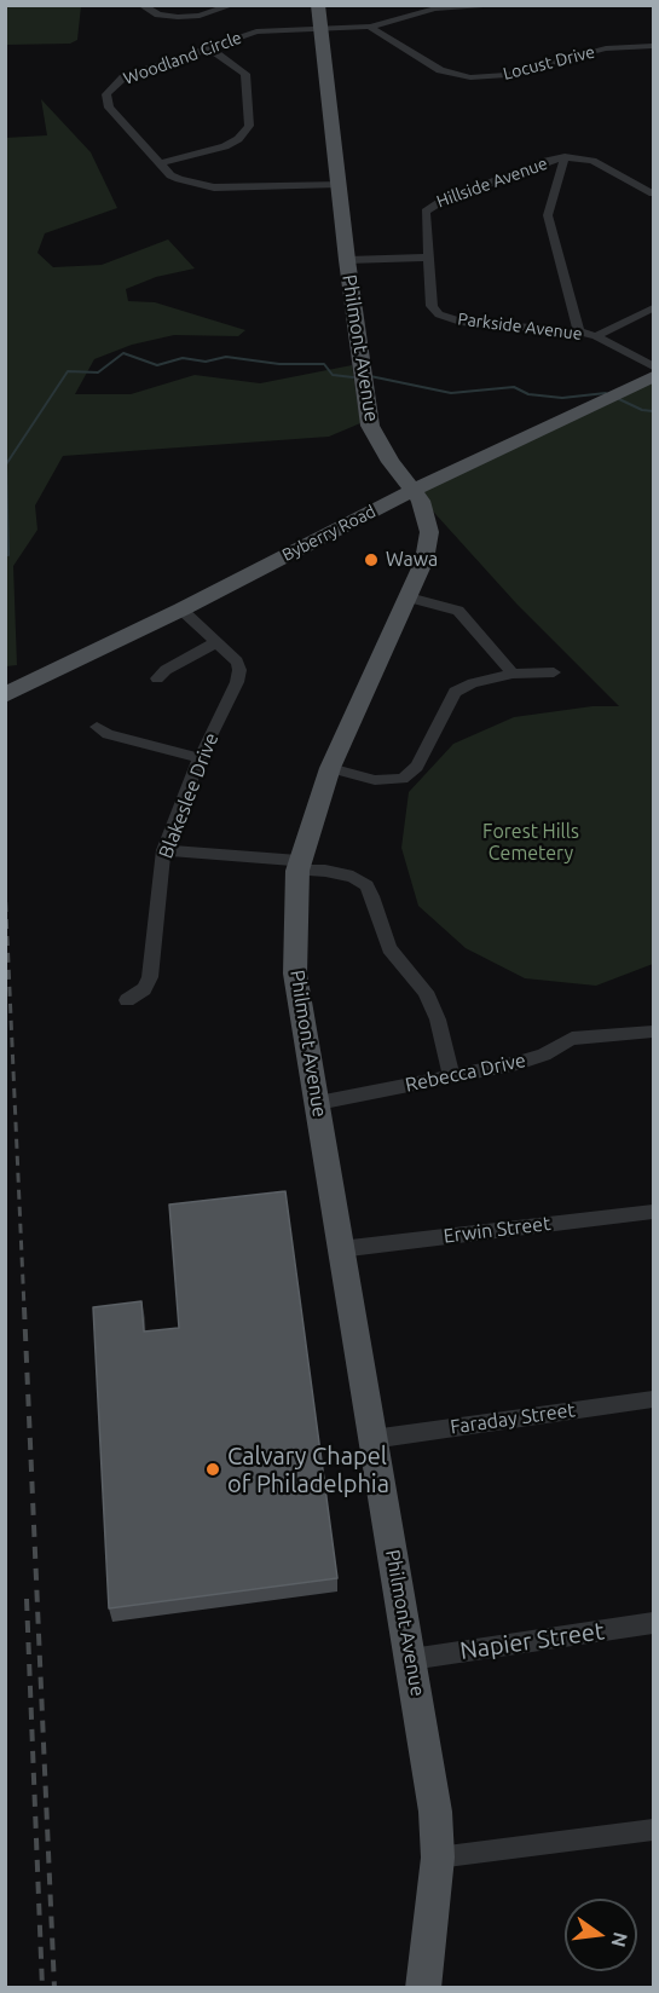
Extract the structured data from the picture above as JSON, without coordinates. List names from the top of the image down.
{
  "streets": {
    "main road": ["Philmont Avenue", "Byberry Road"],
    "street": [
      "Woodland Circle",
      "Locust Drive",
      "Hillside Avenue",
      "Parkside Avenue",
      "Blakeslee Drive",
      "Rebecca Drive",
      "Erwin Street",
      "Faraday Street",
      "Napier Street"
    ]
  },
  "crossings": [
    ["Woodland Circle", "Locust Drive"],
    ["Woodland Circle", "Philmont Avenue"],
    ["Hillside Avenue", "Parkside Avenue"],
    ["Philmont Avenue", "Byberry Road"],
    ["Philmont Avenue", "Rebecca Drive"],
    ["Philmont Avenue", "Erwin Street"],
    ["Philmont Avenue", "Faraday Street"],
    ["Philmont Avenue", "Napier Street"],
    ["Byberry Road", "Blakeslee Drive"]
  ],
  "parks": ["Forest Hills Cemetery"],
  "places": ["Wawa", "Calvary Chapel of Philadelphia"],
  "north": "right"
}
